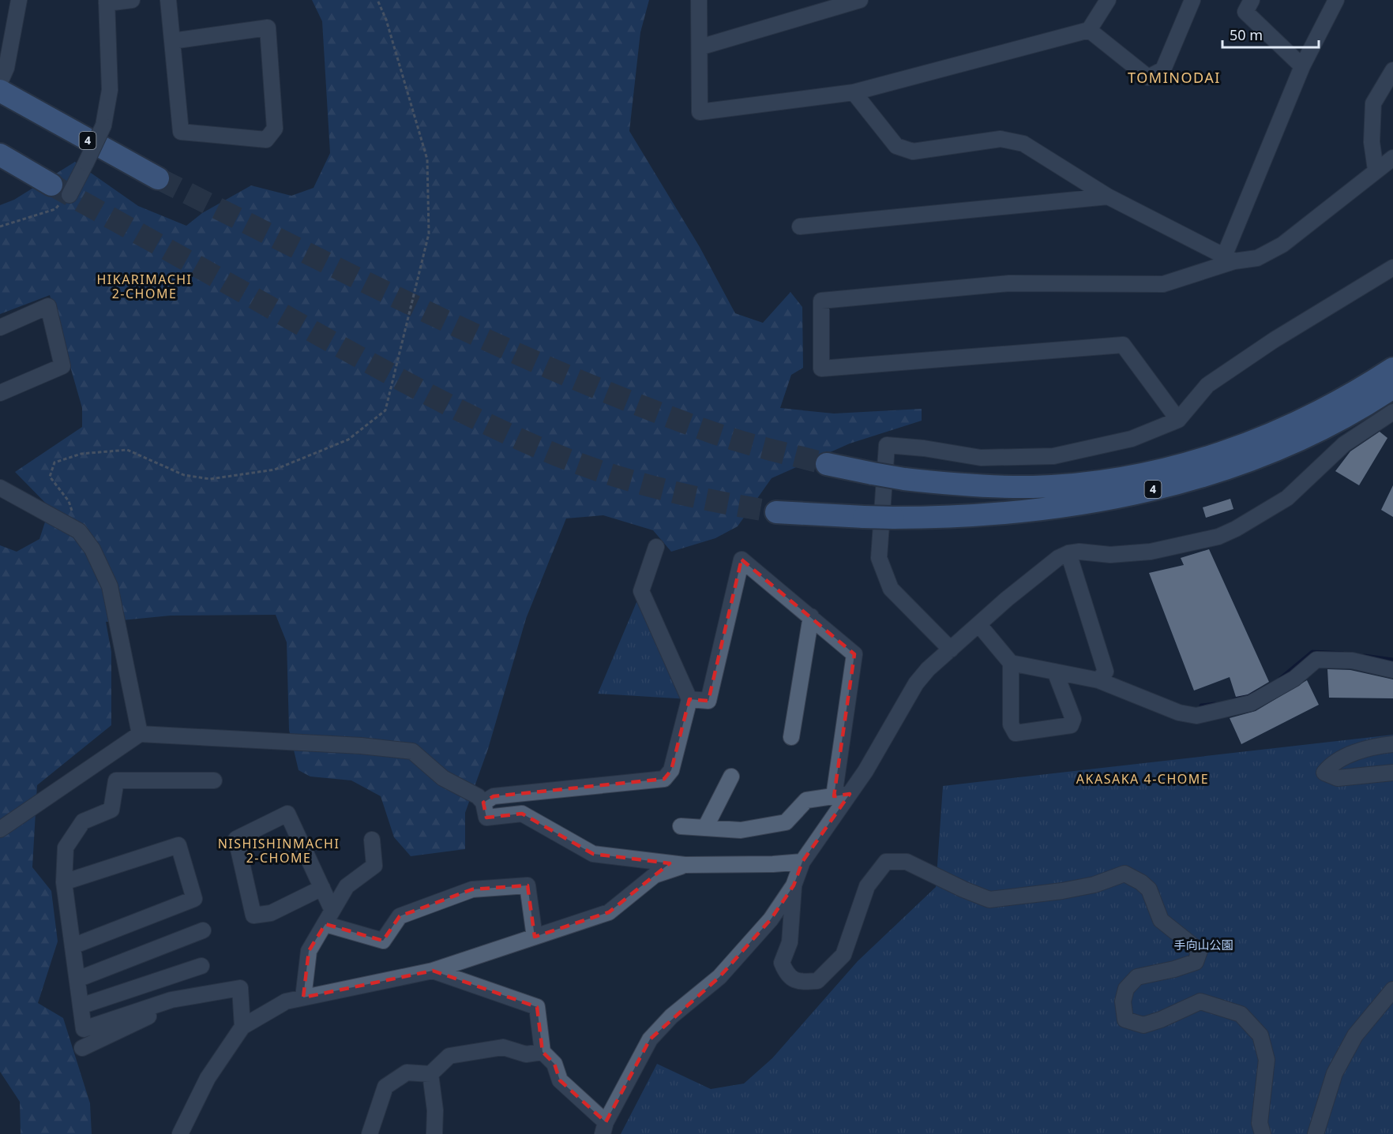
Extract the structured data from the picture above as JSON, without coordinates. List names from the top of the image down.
{
  "streets": {
    "highway": ["4"]
  },
  "districts": [
    "TOMINODAI",
    "HIKARIMACHI 2-CHOME",
    "AKASAKA 4-CHOME",
    "NISHISHINMACHI 2-CHOME"
  ],
  "parks": ["手向山公園"],
  "scale_bar": "50 m"
}
